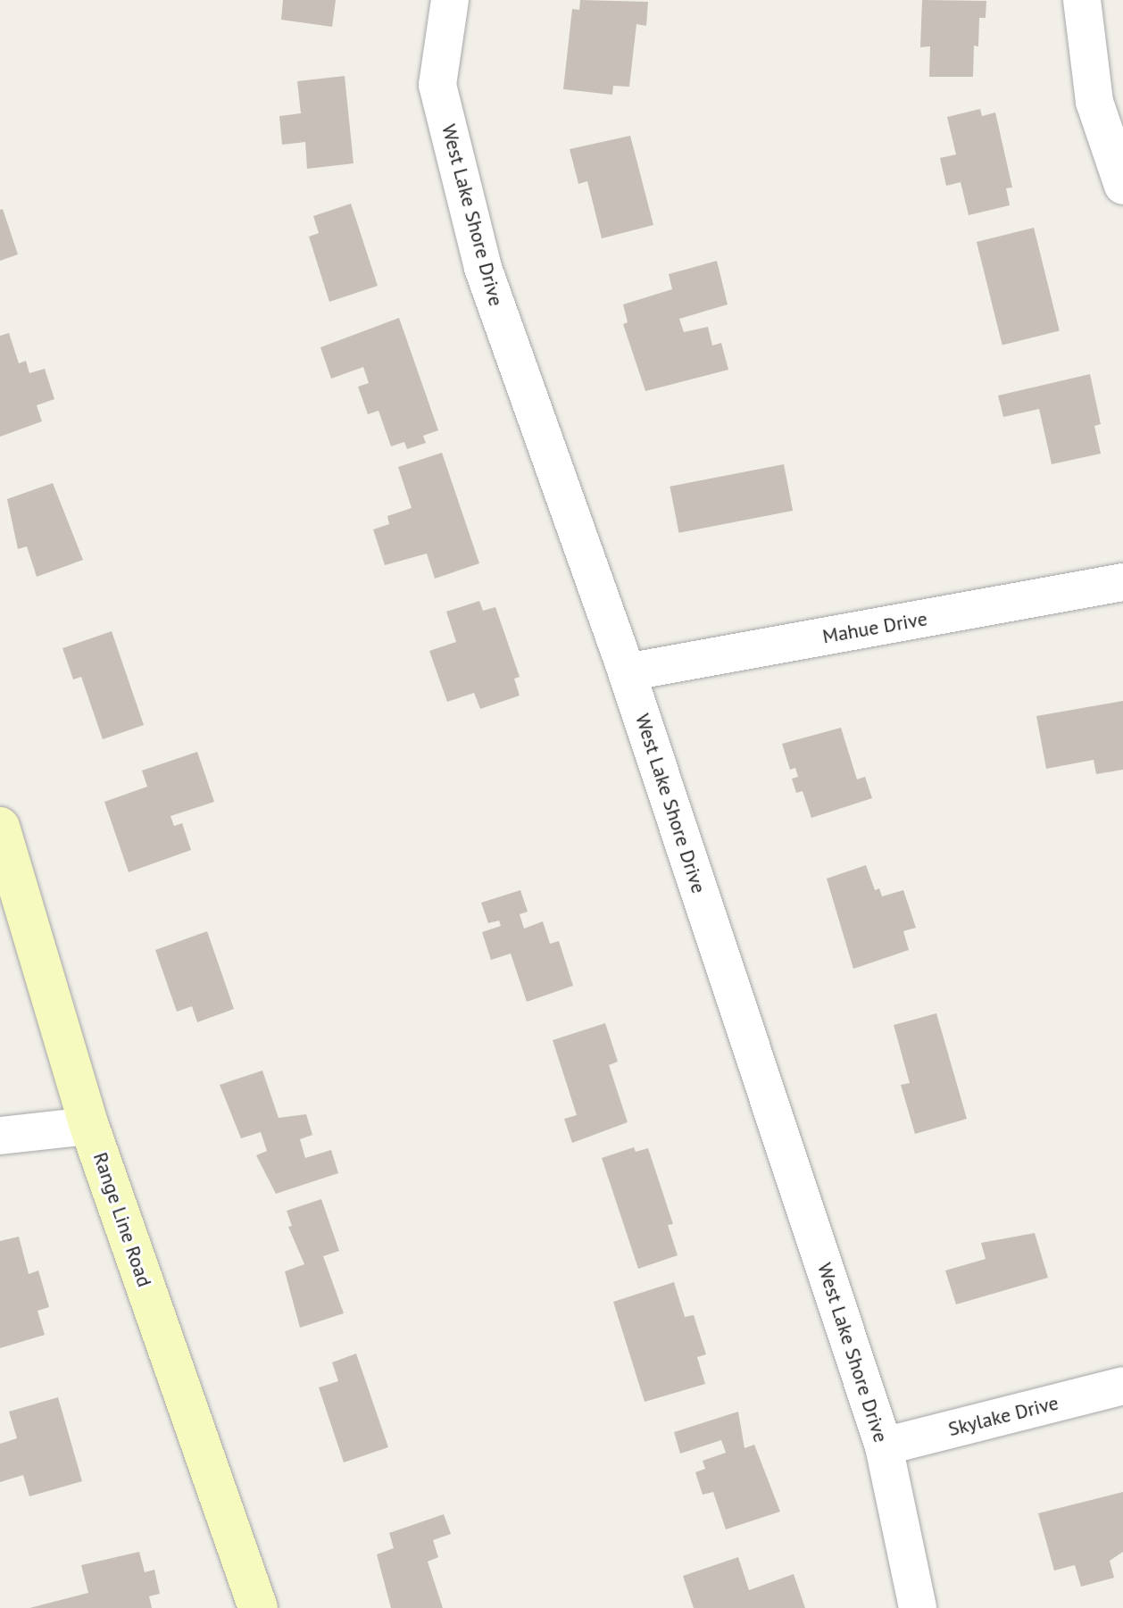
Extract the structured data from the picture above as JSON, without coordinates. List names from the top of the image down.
{
  "streets": {
    "main road": ["Range Line Road"],
    "street": ["West Lake Shore Drive", "Mahue Drive", "Skylake Drive"]
  },
  "crossings": [
    ["West Lake Shore Drive", "Mahue Drive"],
    ["West Lake Shore Drive", "Skylake Drive"]
  ]
}
